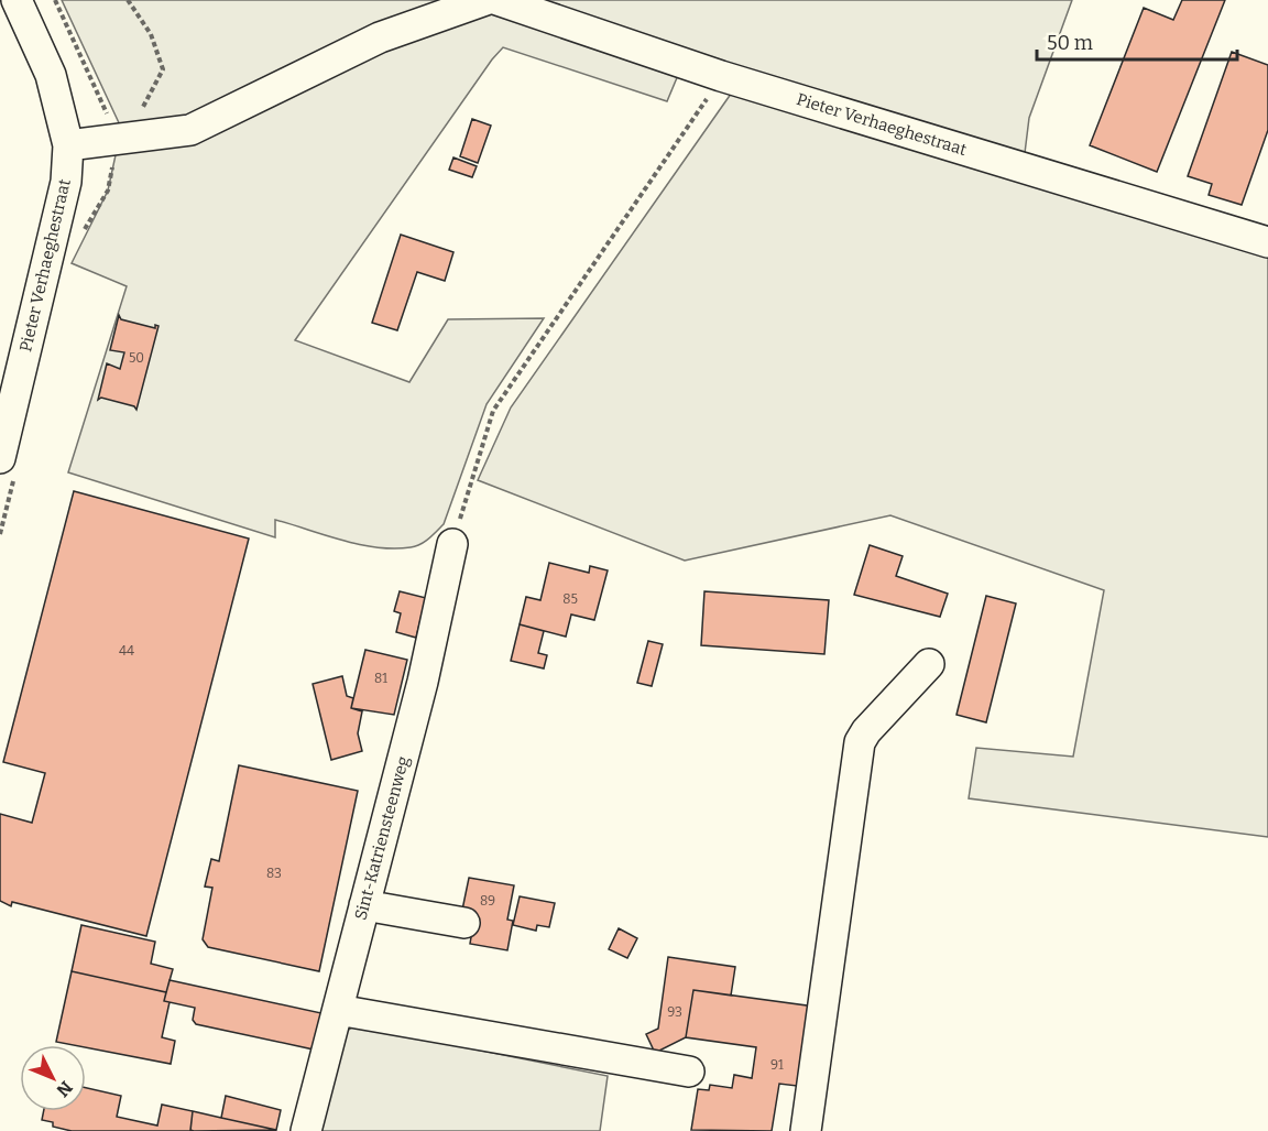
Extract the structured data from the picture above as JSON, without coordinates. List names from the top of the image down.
{
  "streets": {
    "street": ["Pieter Verhaeghestraat", "Sint-Katriensteenweg"]
  },
  "house_numbers": [
    "50",
    "85",
    "44",
    "81",
    "83",
    "89",
    "93",
    "91"
  ],
  "scale_bar": "50 m",
  "north": "bottom right"
}
